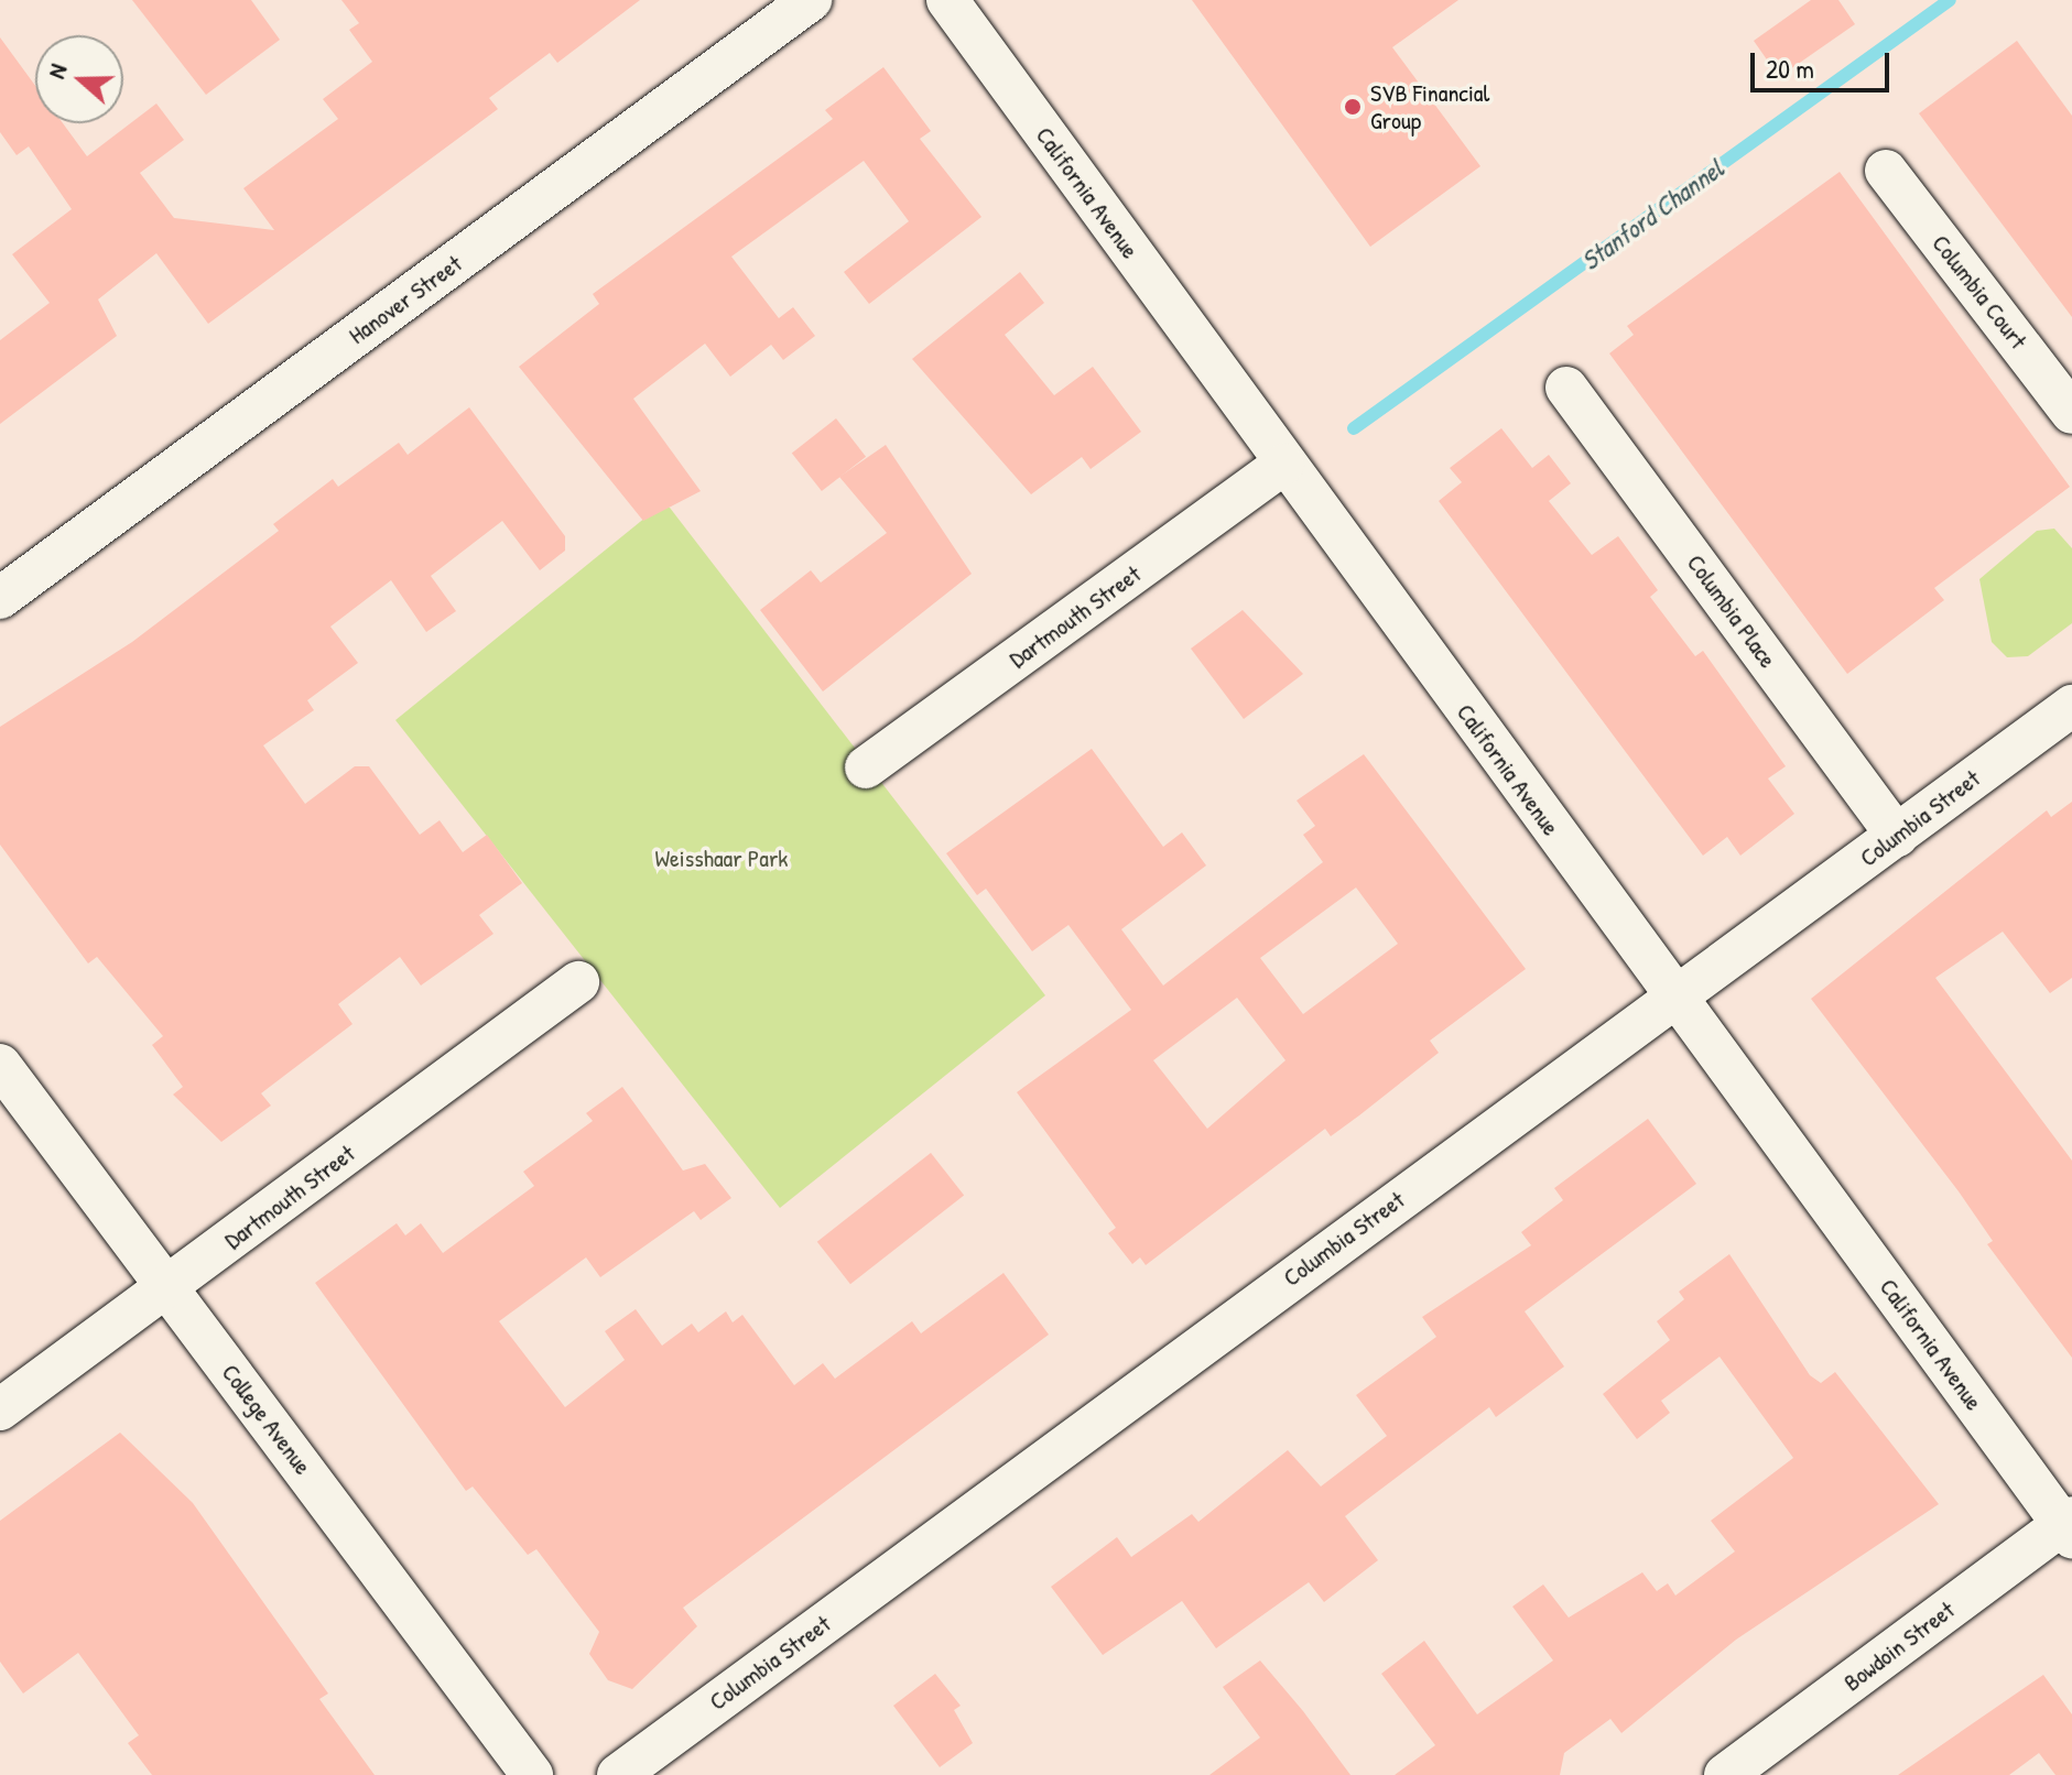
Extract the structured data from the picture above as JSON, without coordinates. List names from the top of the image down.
{
  "streets": {
    "street": [
      "California Avenue",
      "Columbia Court",
      "Hanover Street",
      "Columbia Place",
      "Dartmouth Street",
      "Columbia Street",
      "College Avenue",
      "Bowdoin Street"
    ]
  },
  "crossings": [
    ["California Avenue", "Dartmouth Street"],
    ["California Avenue", "Columbia Street"],
    ["California Avenue", "Bowdoin Street"],
    ["Columbia Place", "Columbia Street"],
    ["Dartmouth Street", "College Avenue"]
  ],
  "water": ["Stanford Channel"],
  "parks": ["Weisshaar Park"],
  "places": ["SVB Financial Group"],
  "scale_bar": "20 m",
  "north": "left"
}
